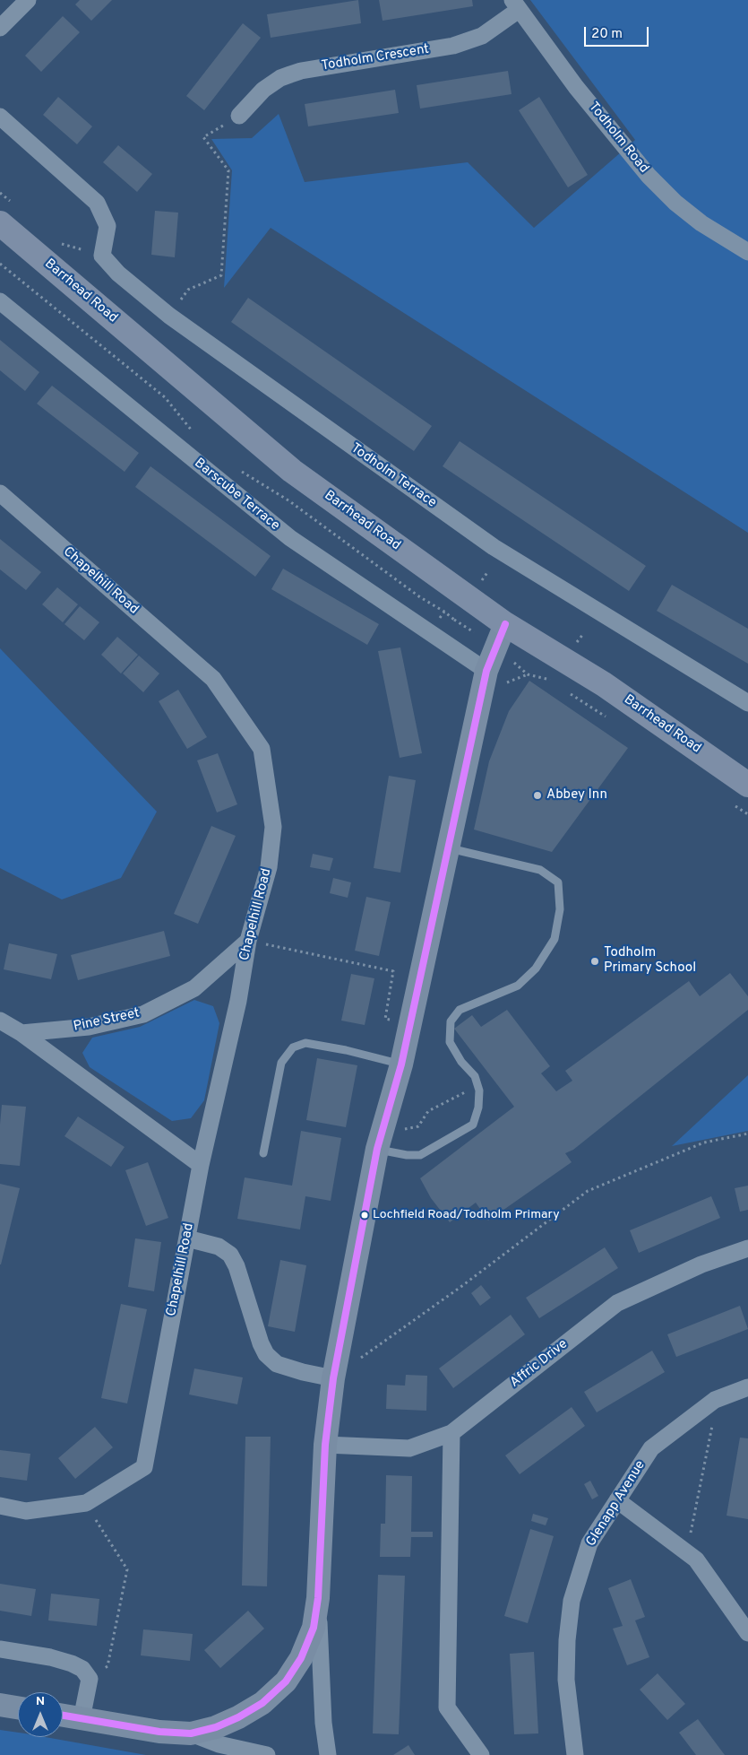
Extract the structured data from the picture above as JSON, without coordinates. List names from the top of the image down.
{
  "streets": {
    "main road": ["Barrhead Road"],
    "street": [
      "Todholm Crescent",
      "Todholm Road",
      "Todholm Terrace",
      "Barscube Terrace",
      "Chapelhill Road",
      "Pine Street",
      "Affric Drive",
      "Glenapp Avenue"
    ]
  },
  "crossings": [
    ["Todholm Crescent", "Todholm Road"],
    ["Chapelhill Road", "Pine Street"]
  ],
  "places": ["Abbey Inn", "Todholm Primary School", "Lochfield Road/Todholm Primary"],
  "scale_bar": "20 m",
  "north": "top"
}
